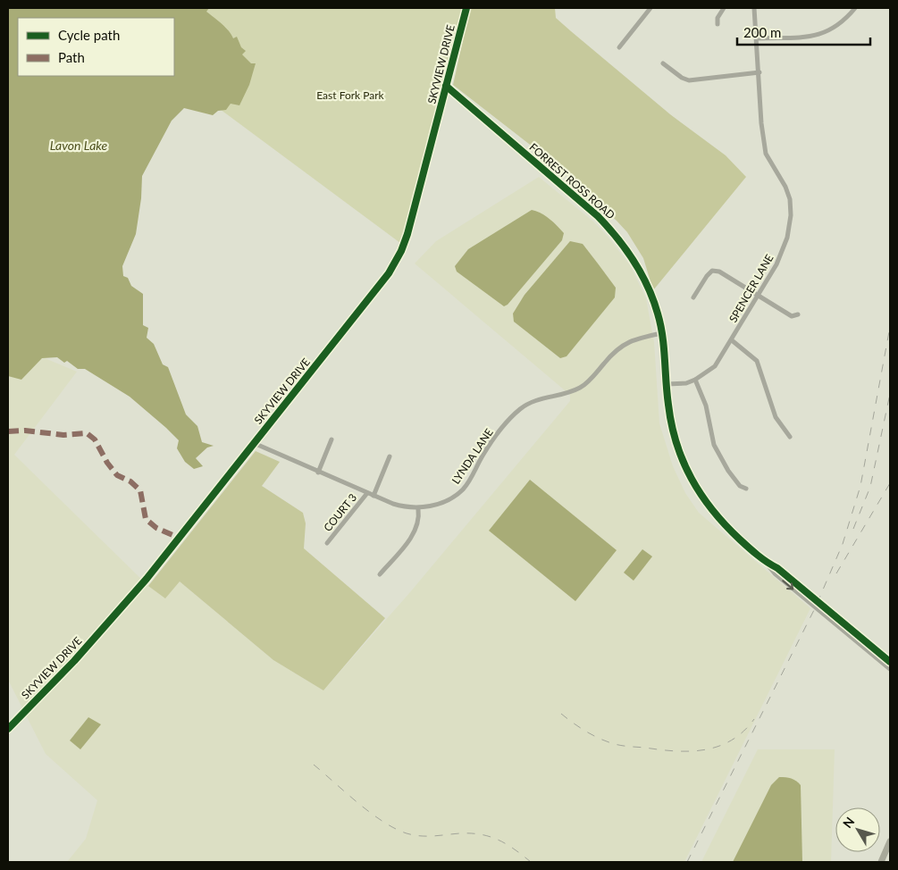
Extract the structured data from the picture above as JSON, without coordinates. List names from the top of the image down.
{
  "streets": {
    "street": [
      "SKYVIEW DRIVE",
      "FORREST ROSS ROAD",
      "SPENCER LANE",
      "LYNDA LANE",
      "COURT 3"
    ]
  },
  "crossings": [
    ["SKYVIEW DRIVE", "FORREST ROSS ROAD"],
    ["FORREST ROSS ROAD", "SPENCER LANE"],
    ["FORREST ROSS ROAD", "LYNDA LANE"]
  ],
  "water": ["Lavon Lake"],
  "parks": ["East Fork Park"],
  "legend": ["Cycle path", "Path"],
  "scale_bar": "200 m",
  "north": "top left"
}
